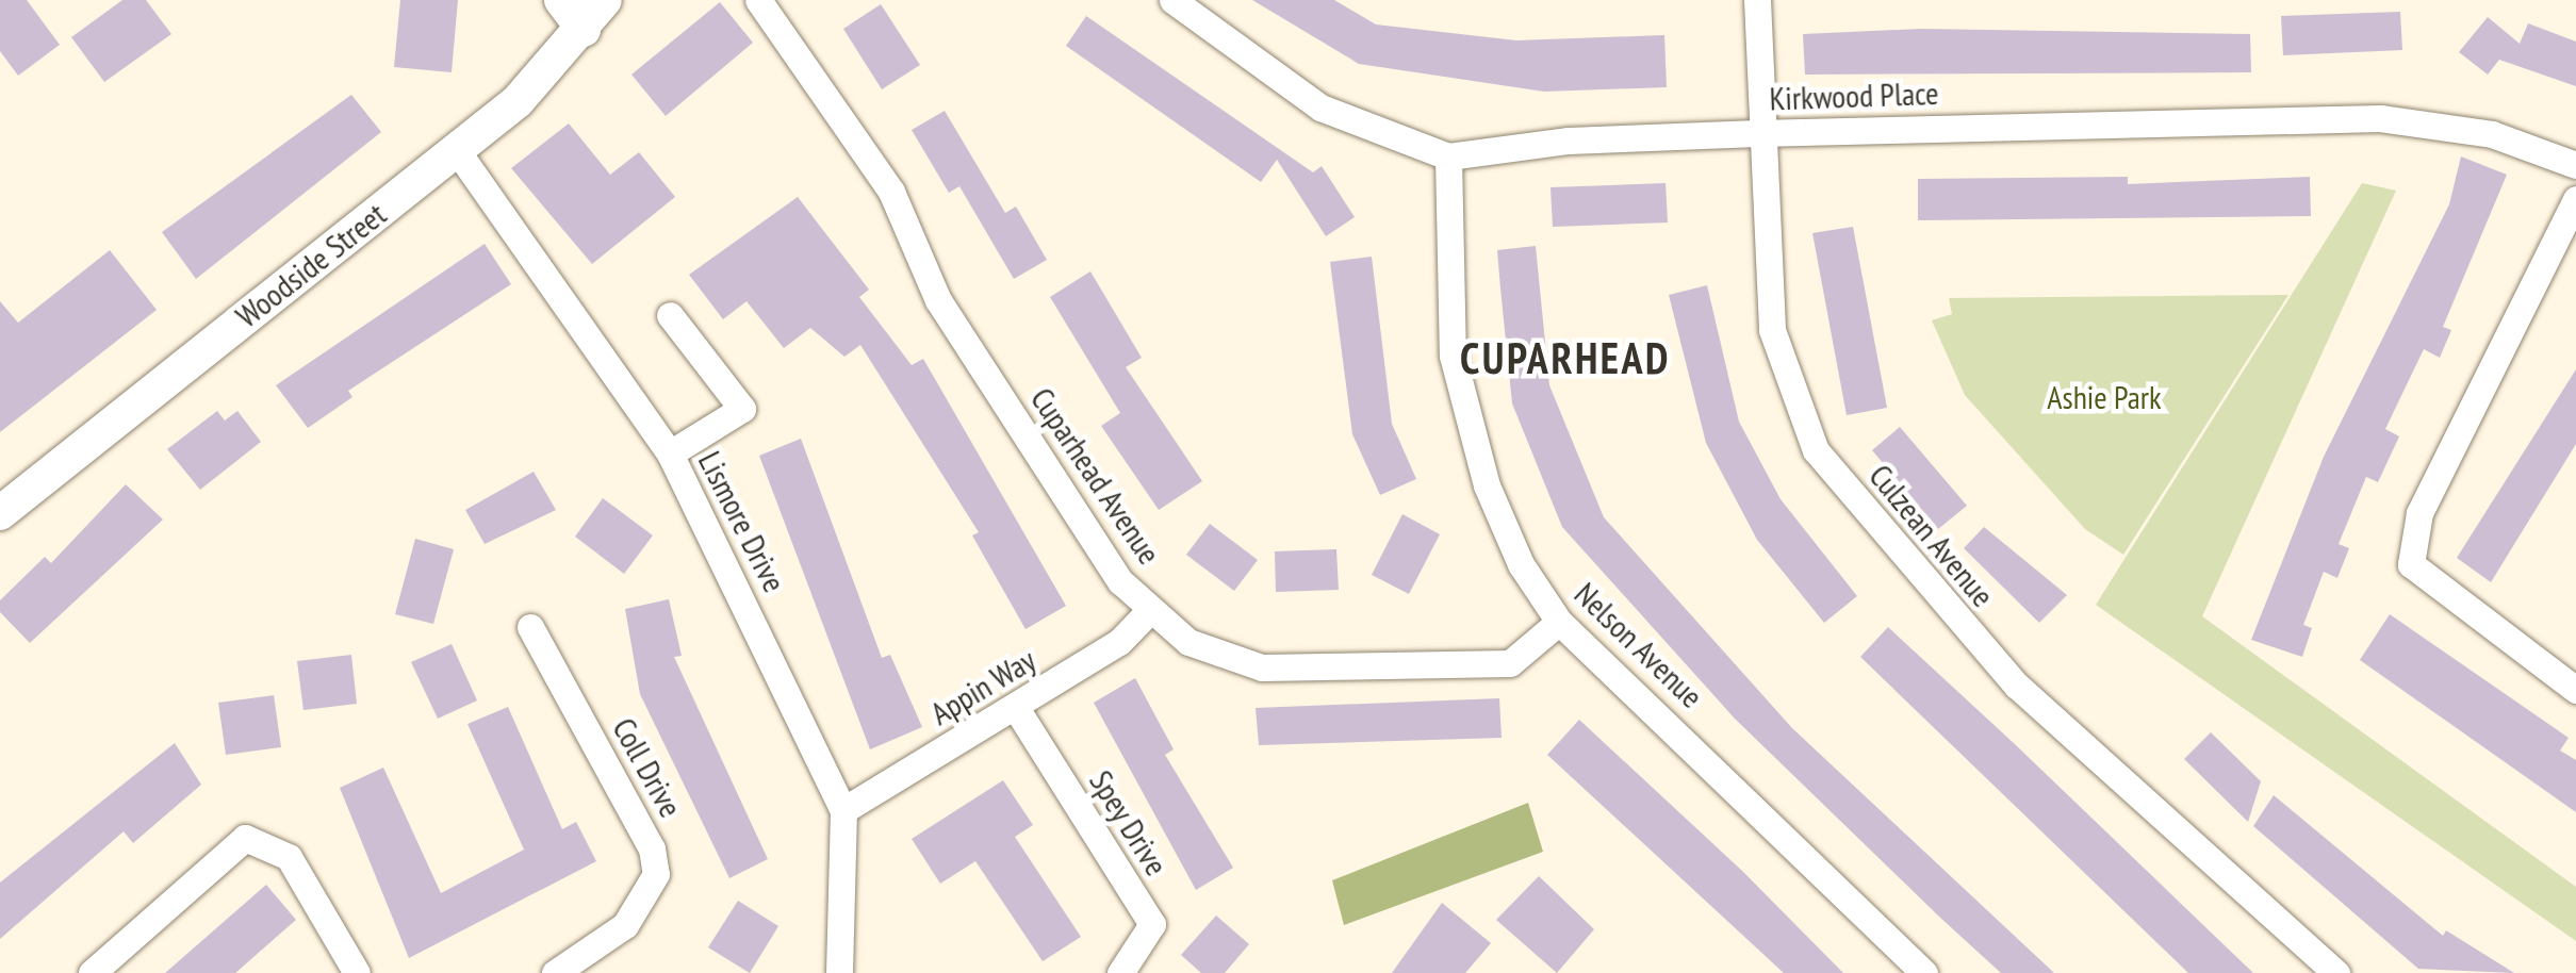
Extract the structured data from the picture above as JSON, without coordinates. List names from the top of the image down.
{
  "streets": {
    "street": [
      "Kirkwood Place",
      "Woodside Street",
      "Cuparhead Avenue",
      "Lismore Drive",
      "Culzean Avenue",
      "Nelson Avenue",
      "Appin Way",
      "Coll Drive",
      "Spey Drive"
    ]
  },
  "crossings": [
    ["Kirkwood Place", "Culzean Avenue"],
    ["Kirkwood Place", "Nelson Avenue"],
    ["Woodside Street", "Lismore Drive"],
    ["Cuparhead Avenue", "Nelson Avenue"],
    ["Cuparhead Avenue", "Appin Way"],
    ["Lismore Drive", "Appin Way"],
    ["Appin Way", "Spey Drive"]
  ],
  "districts": ["CUPARHEAD"],
  "parks": ["Ashie Park"]
}
